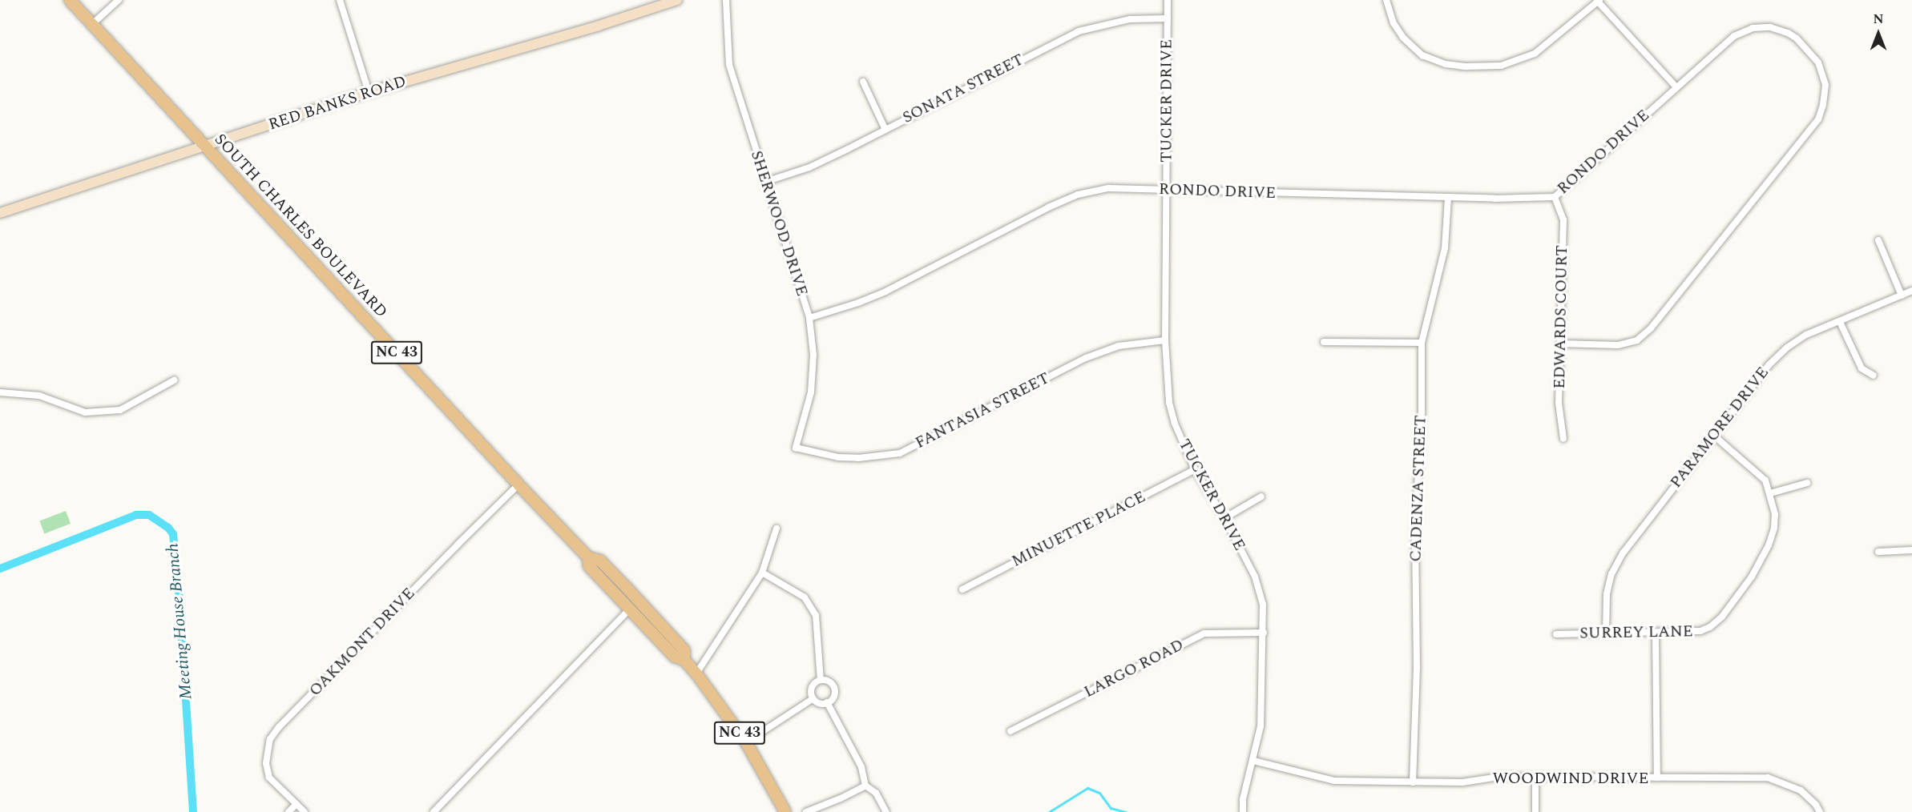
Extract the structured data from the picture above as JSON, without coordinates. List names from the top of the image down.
{
  "streets": {
    "main road": ["SOUTH CHARLES BOULEVARD", "NC 43"],
    "street": [
      "SONATA STREET",
      "TUCKER DRIVE",
      "RED BANKS ROAD",
      "RONDO DRIVE",
      "SHERWOOD DRIVE",
      "EDWARDS COURT",
      "FANTASIA STREET",
      "PARAMORE DRIVE",
      "CADENZA STREET",
      "MINUETTE PLACE",
      "SURREY LANE",
      "OAKMONT DRIVE",
      "LARGO ROAD",
      "WOODWIND DRIVE"
    ]
  },
  "crossings": [
    ["SONATA STREET", "TUCKER DRIVE"],
    ["SONATA STREET", "SHERWOOD DRIVE"],
    ["TUCKER DRIVE", "RONDO DRIVE"],
    ["TUCKER DRIVE", "FANTASIA STREET"],
    ["TUCKER DRIVE", "MINUETTE PLACE"],
    ["TUCKER DRIVE", "LARGO ROAD"],
    ["TUCKER DRIVE", "WOODWIND DRIVE"],
    ["RED BANKS ROAD", "SOUTH CHARLES BOULEVARD"],
    ["RONDO DRIVE", "SHERWOOD DRIVE"],
    ["RONDO DRIVE", "EDWARDS COURT"],
    ["RONDO DRIVE", "CADENZA STREET"],
    ["SHERWOOD DRIVE", "FANTASIA STREET"],
    ["SOUTH CHARLES BOULEVARD", "OAKMONT DRIVE"],
    ["PARAMORE DRIVE", "SURREY LANE"],
    ["CADENZA STREET", "WOODWIND DRIVE"]
  ],
  "water": ["Meeting House Branch"],
  "north": "top"
}
